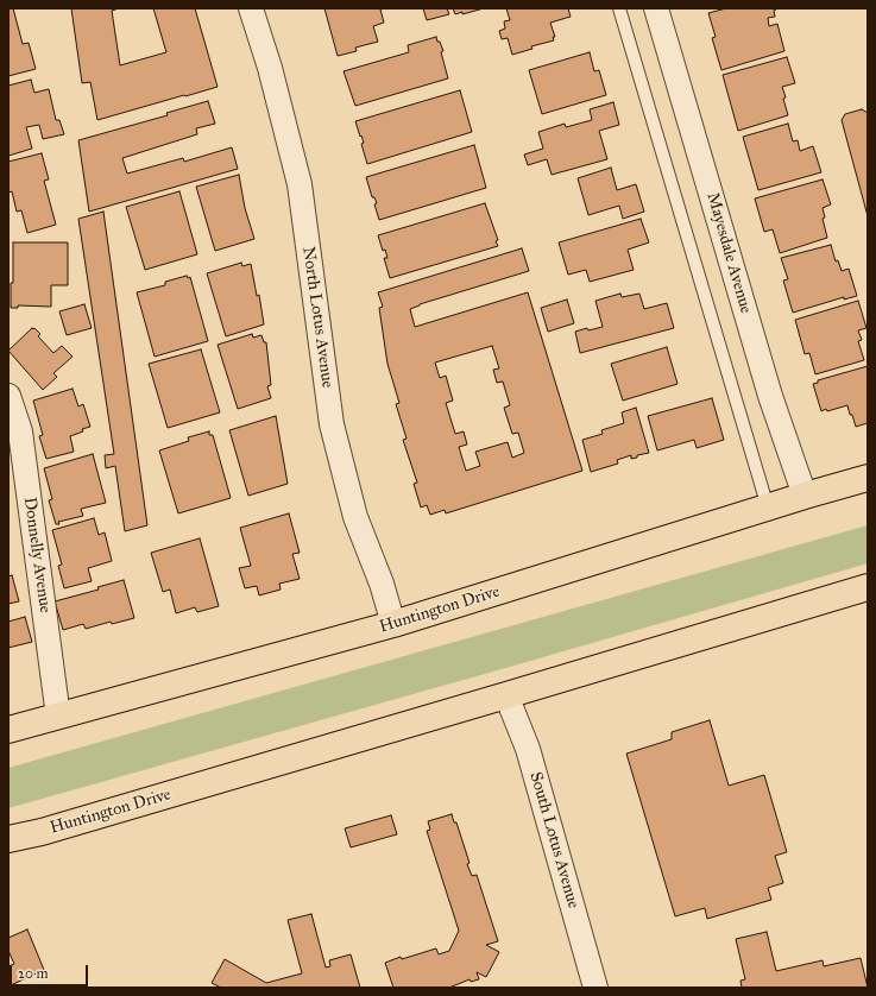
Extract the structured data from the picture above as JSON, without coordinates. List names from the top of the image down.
{
  "streets": {
    "main road": ["Huntington Drive"],
    "street": [
      "Mayesdale Avenue",
      "North Lotus Avenue",
      "Donnelly Avenue",
      "South Lotus Avenue"
    ]
  },
  "crossings": [
    ["Mayesdale Avenue", "Huntington Drive"],
    ["North Lotus Avenue", "Huntington Drive"],
    ["Donnelly Avenue", "Huntington Drive"],
    ["Huntington Drive", "South Lotus Avenue"]
  ],
  "scale_bar": "20 m"
}
